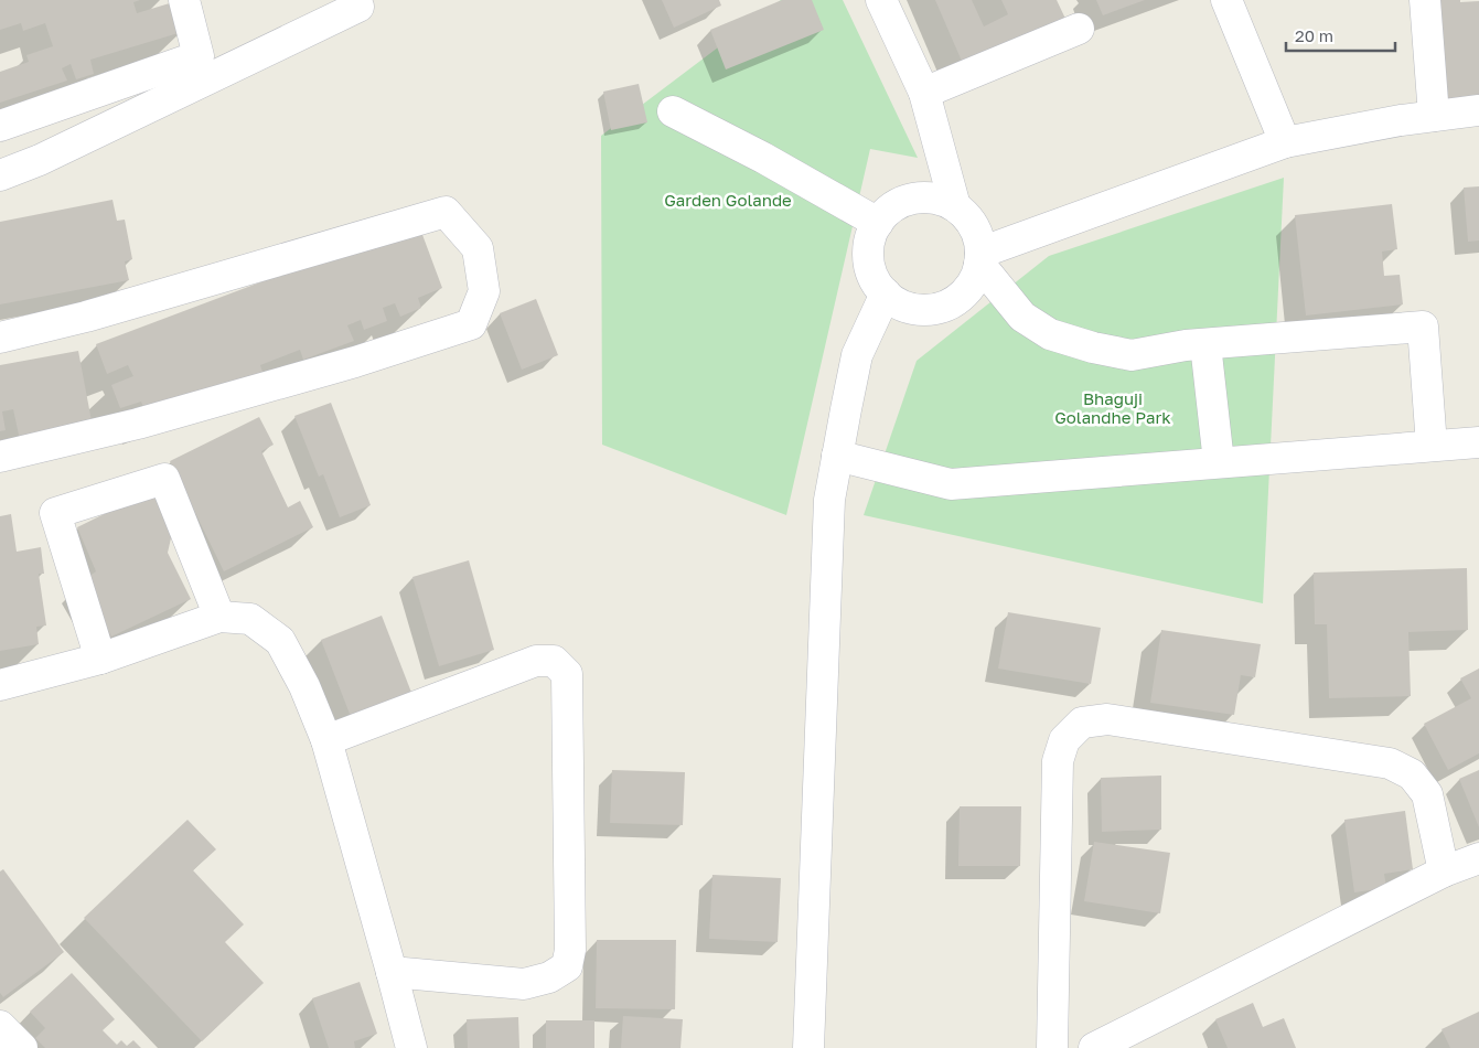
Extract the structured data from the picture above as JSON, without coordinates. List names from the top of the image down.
{
  "parks": ["Garden Golande", "Bhaguji Golandhe Park"],
  "scale_bar": "20 m"
}
